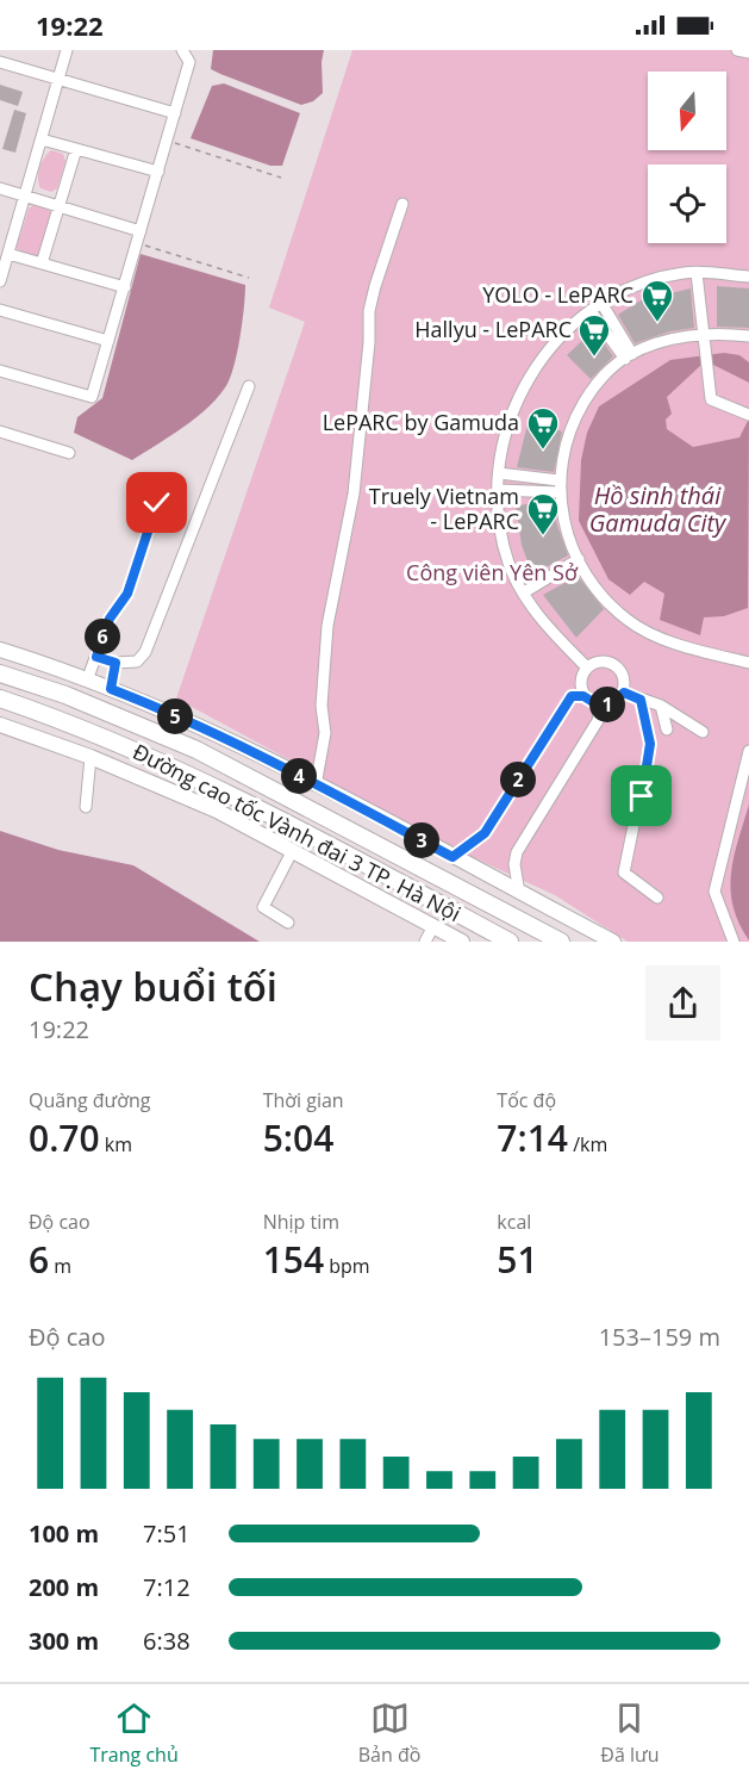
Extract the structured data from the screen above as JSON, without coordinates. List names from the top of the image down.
{
  "streets": {
    "highway": ["Đường cao tốc Vành đai 3 TP. Hà Nội"]
  },
  "water": ["Hồ sinh thái Gamuda City"],
  "parks": ["Công viên Yên Sở"],
  "places": {
    "supermarket": [
      "YOLO - LePARC",
      "Hallyu - LePARC",
      "LePARC by Gamuda",
      "Truely Vietnam - LePARC"
    ]
  },
  "north": "bottom",
  "page": {
    "status": "19:22",
    "pins": [
      "6",
      "1",
      "5",
      "4",
      "2",
      "3"
    ],
    "heading": ["Chạy buổi tối", "19:22"],
    "stats": [
      ["Quãng đường", "0.70 km"],
      ["Thời gian", "5:04"],
      ["Tốc độ", "7:14 /km"],
      ["Độ cao", "6 m"],
      ["Nhịp tim", "154 bpm"],
      ["kcal", "51"]
    ],
    "chart": ["Độ cao", "153–159 m"],
    "list": [
      {
        "name": "100 m",
        "note": "7:51"
      },
      {
        "name": "200 m",
        "note": "7:12"
      },
      {
        "name": "300 m",
        "note": "6:38"
      }
    ],
    "tabs": ["Trang chủ", "Bản đồ", "Đã lưu"]
  }
}
